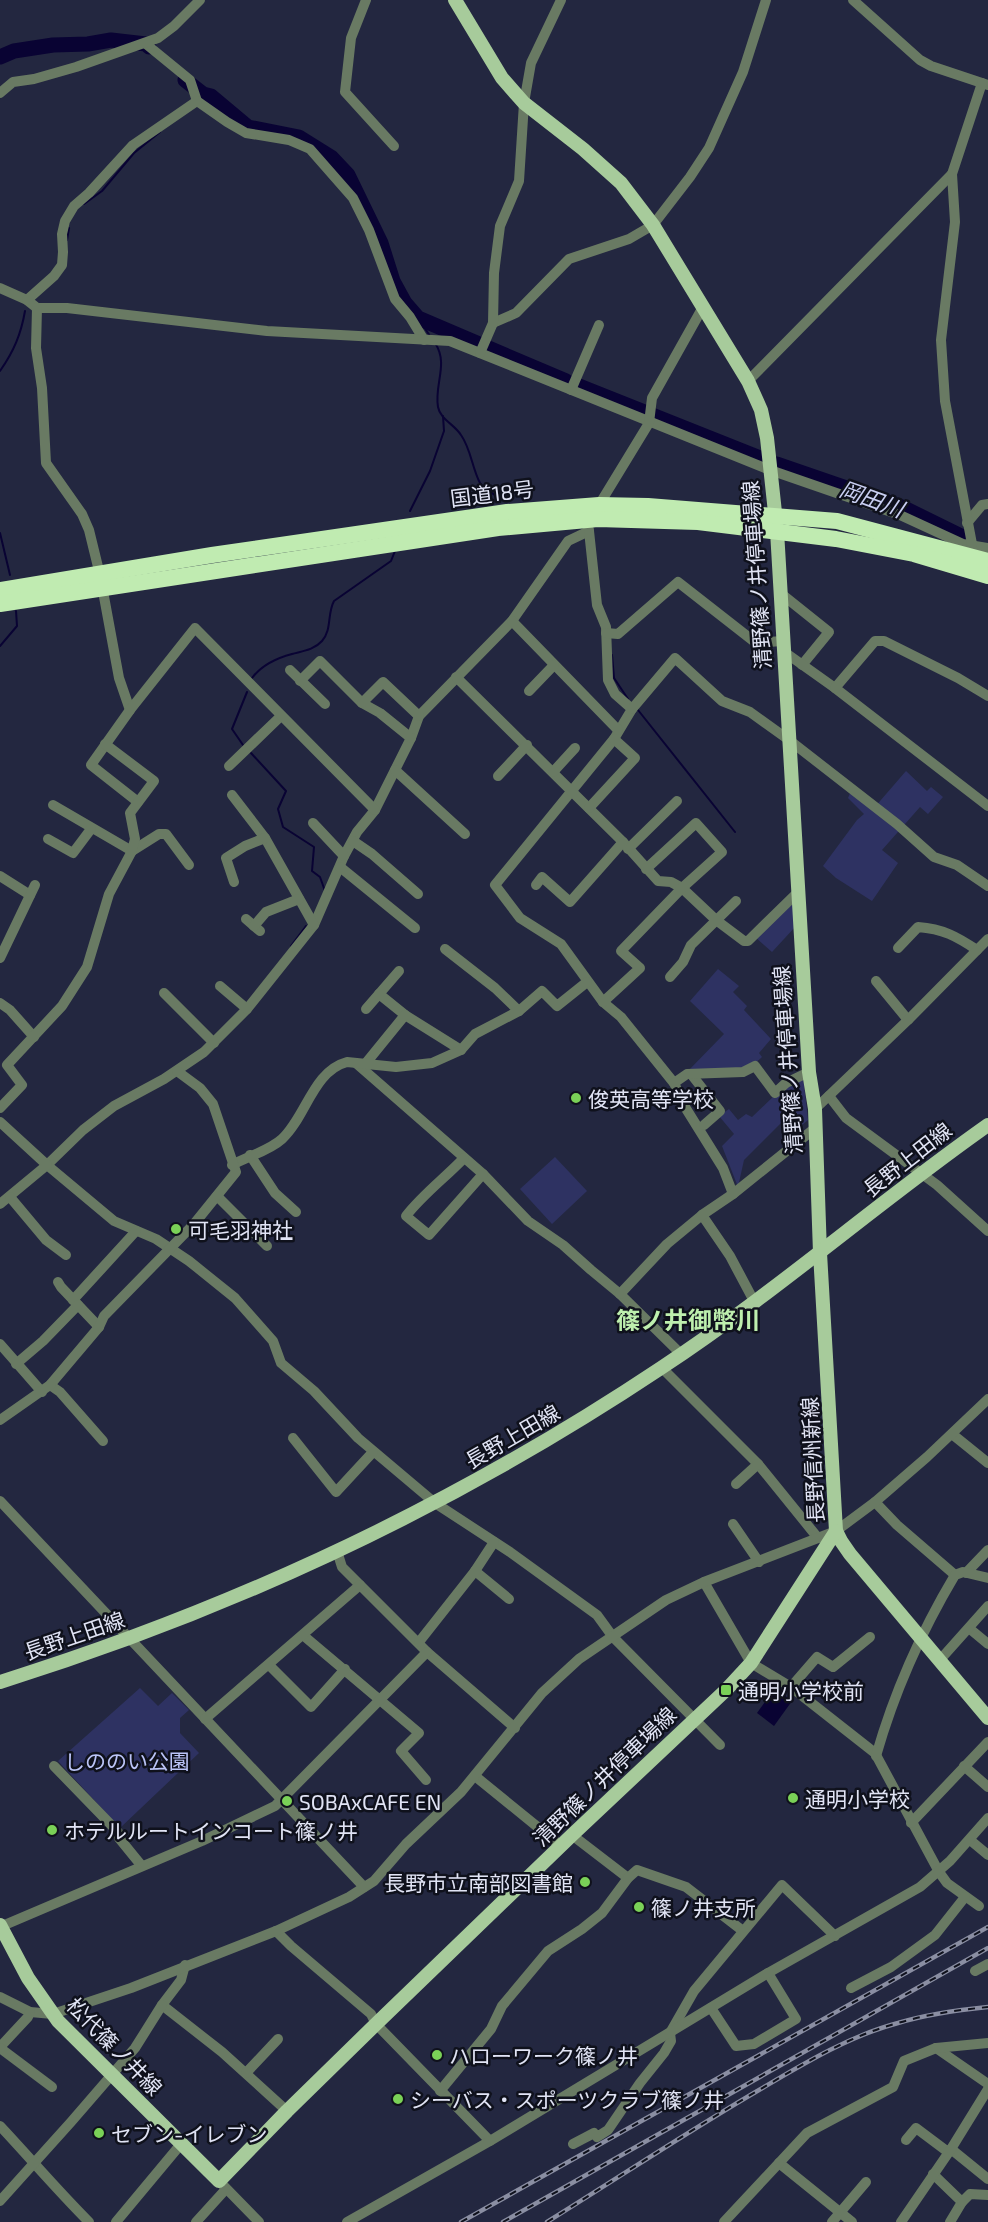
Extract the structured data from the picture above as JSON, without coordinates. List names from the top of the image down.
{
  "streets": {
    "highway": ["国道18号"],
    "main road": [
      "清野篠ノ井停車場線",
      "長野上田線",
      "長野信州新線",
      "松代篠ノ井線"
    ]
  },
  "crossings": [
    ["国道18号", "清野篠ノ井停車場線"],
    ["清野篠ノ井停車場線", "長野上田線"],
    ["清野篠ノ井停車場線", "長野信州新線"],
    ["清野篠ノ井停車場線", "松代篠ノ井線"],
    ["長野上田線", "長野信州新線"]
  ],
  "districts": ["篠ノ井御幣川"],
  "water": ["岡田川"],
  "parks": ["しののい公園"],
  "places": {
    "other": [
      "俊英高等学校",
      "可毛羽神社",
      "通明小学校",
      "SOBAxCAFE EN",
      "ホテルルートインコート篠ノ井",
      "長野市立南部図書館",
      "篠ノ井支所",
      "ハローワーク篠ノ井",
      "シーバス・スポーツクラブ篠ノ井",
      "セブン-イレブン"
    ],
    "transit": ["通明小学校前"]
  }
}
